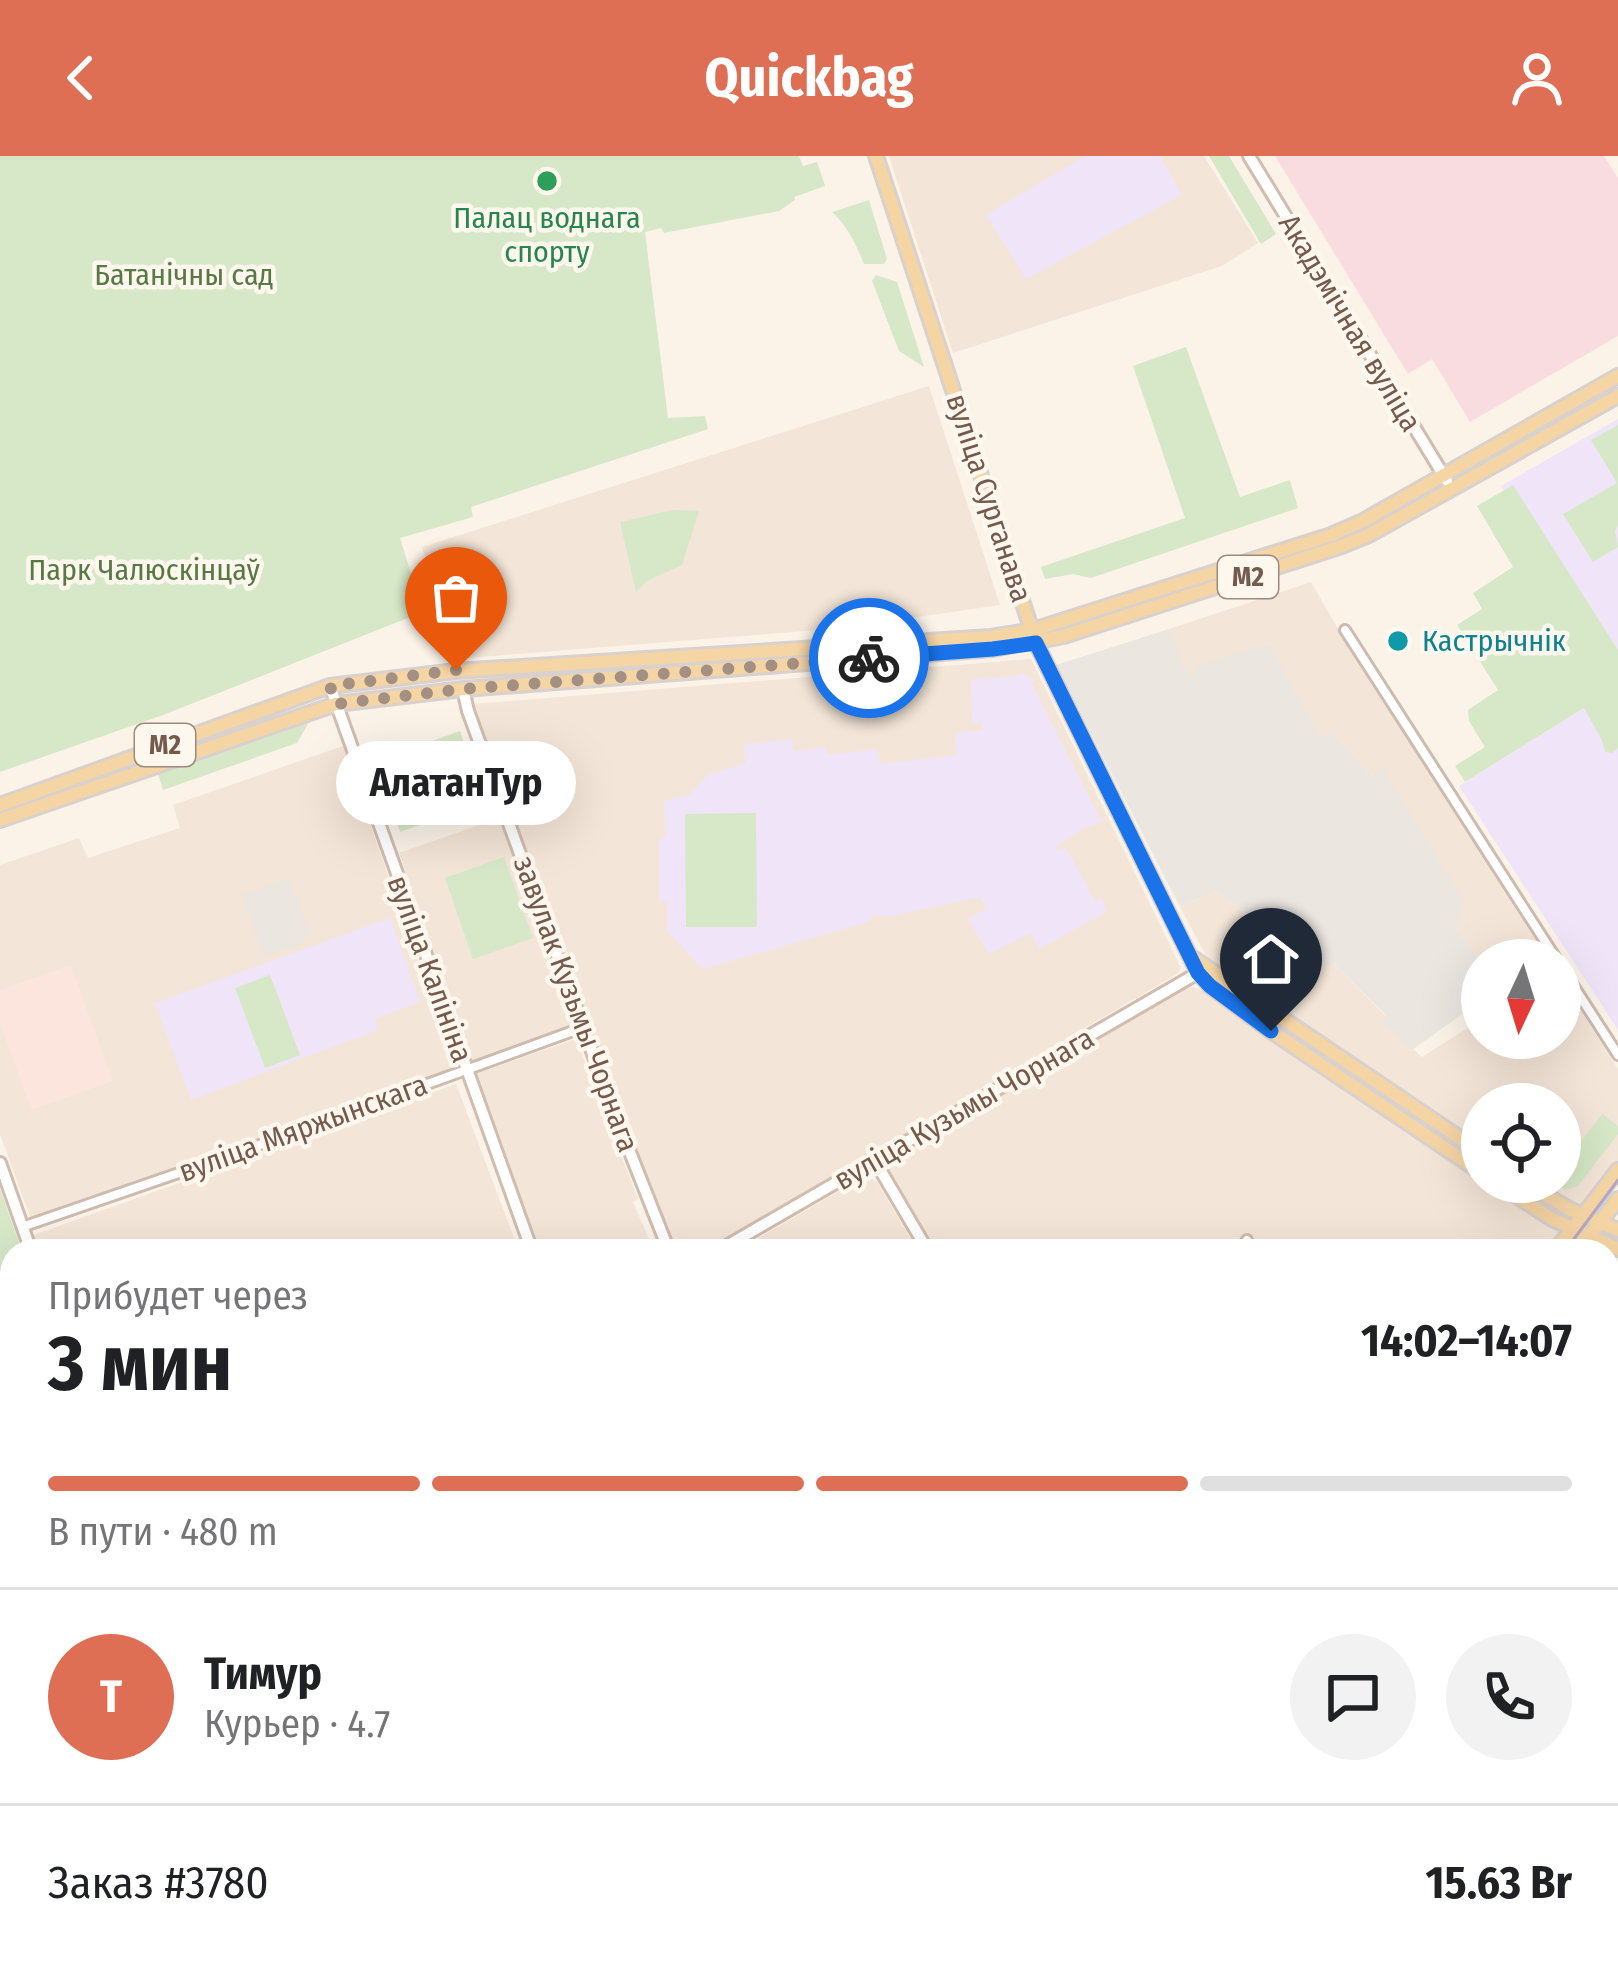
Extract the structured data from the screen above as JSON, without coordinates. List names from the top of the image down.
{
  "streets": {
    "main road": [
      "Акадэмічная вуліца",
      "вуліца Сурганава",
      "М2",
      "вуліца Калініна",
      "завулак Кузьмы Чорнага",
      "вуліца Кузьмы Чорнага"
    ],
    "street": ["вуліца Мяржынскага"]
  },
  "crossings": [
    ["Акадэмічная вуліца", "М2"],
    ["вуліца Сурганава", "М2"],
    ["вуліца Сурганава", "вуліца Кузьмы Чорнага"],
    ["М2", "вуліца Калініна"],
    ["М2", "завулак Кузьмы Чорнага"],
    ["вуліца Калініна", "вуліца Мяржынскага"],
    ["завулак Кузьмы Чорнага", "вуліца Мяржынскага"]
  ],
  "parks": ["Батанічны сад", "Парк Чалюскінцаў"],
  "places": ["Палац воднага спорту", "Кастрычнік", "АлатанТур"],
  "north": "bottom",
  "page": {
    "header": "Quickbag",
    "bubble": "АлатанТур",
    "heading": ["3 мин", "Прибудет через", "14:02–14:07"],
    "panel": [
      "Тимур",
      "Курьер · 4.7",
      "Заказ #3780",
      "15.63 Br"
    ],
    "bar": "В пути · 480 m",
    "round": "Т"
  }
}
